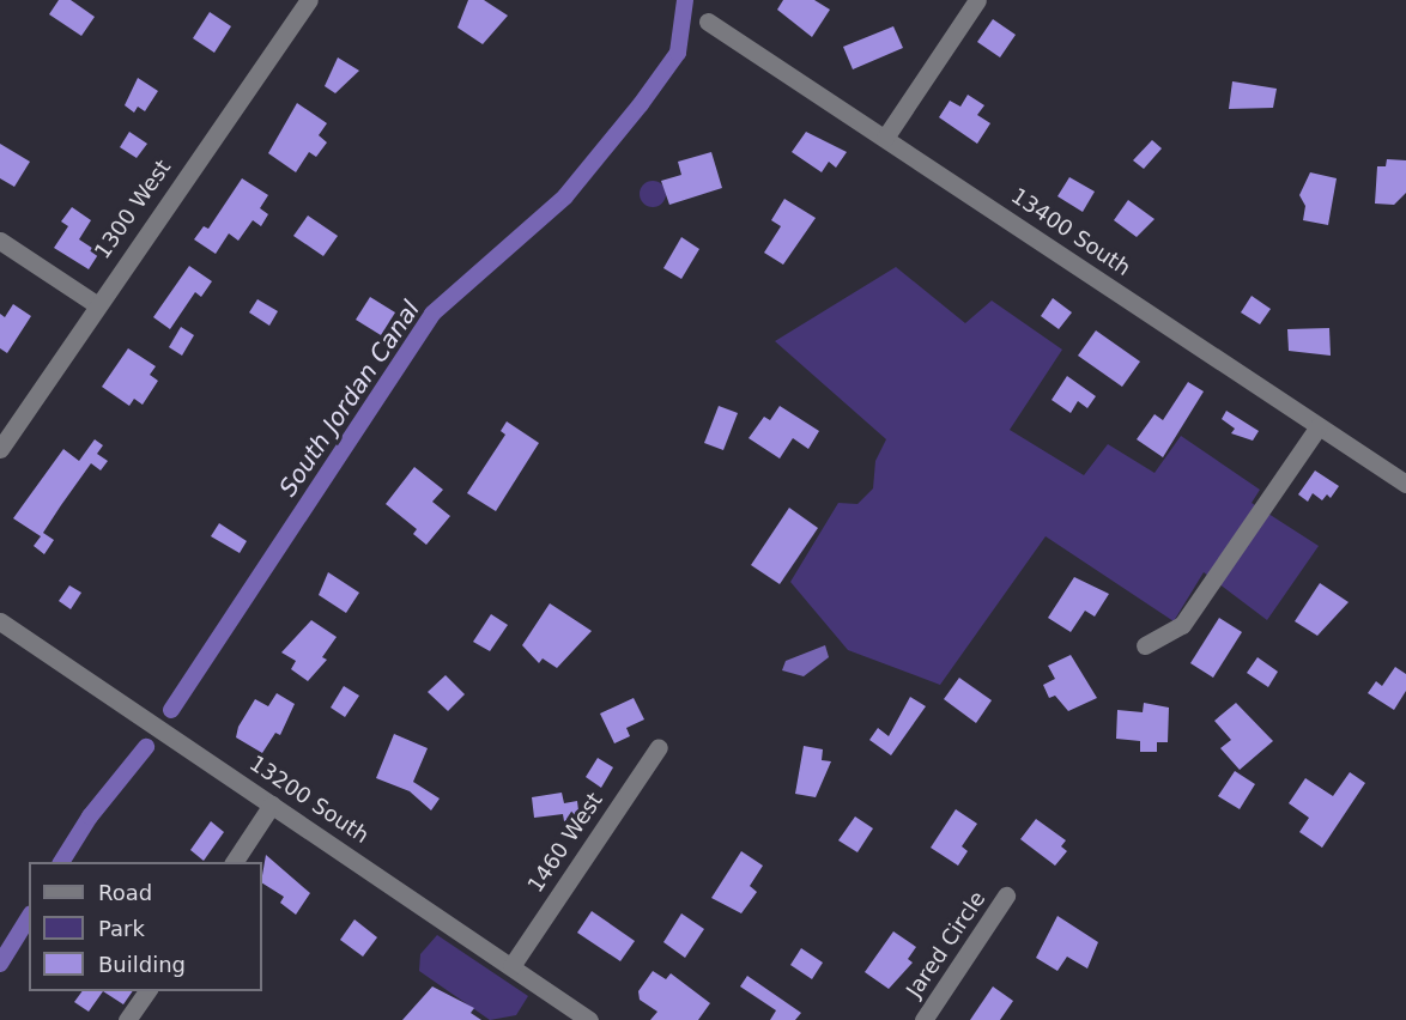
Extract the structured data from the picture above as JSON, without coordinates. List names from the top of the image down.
{
  "streets": {
    "street": [
      "1300 West",
      "13400 South",
      "13200 South",
      "1460 West",
      "Jared Circle"
    ]
  },
  "crossings": [
    ["13200 South", "1460 West"]
  ],
  "water": ["South Jordan Canal"],
  "legend": ["Road", "Park", "Building"]
}
